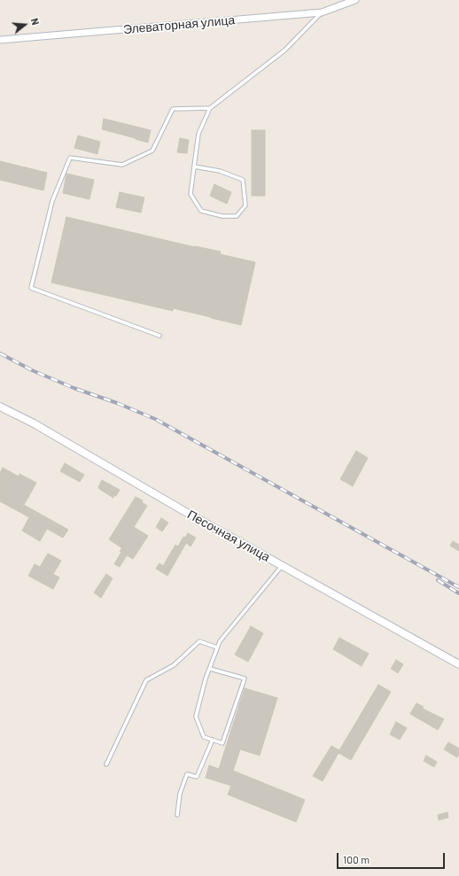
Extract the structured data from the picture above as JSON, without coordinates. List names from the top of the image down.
{
  "streets": {
    "street": ["Элеваторная улица", "Песочная улица"]
  },
  "scale_bar": "100 m",
  "north": "right"
}
